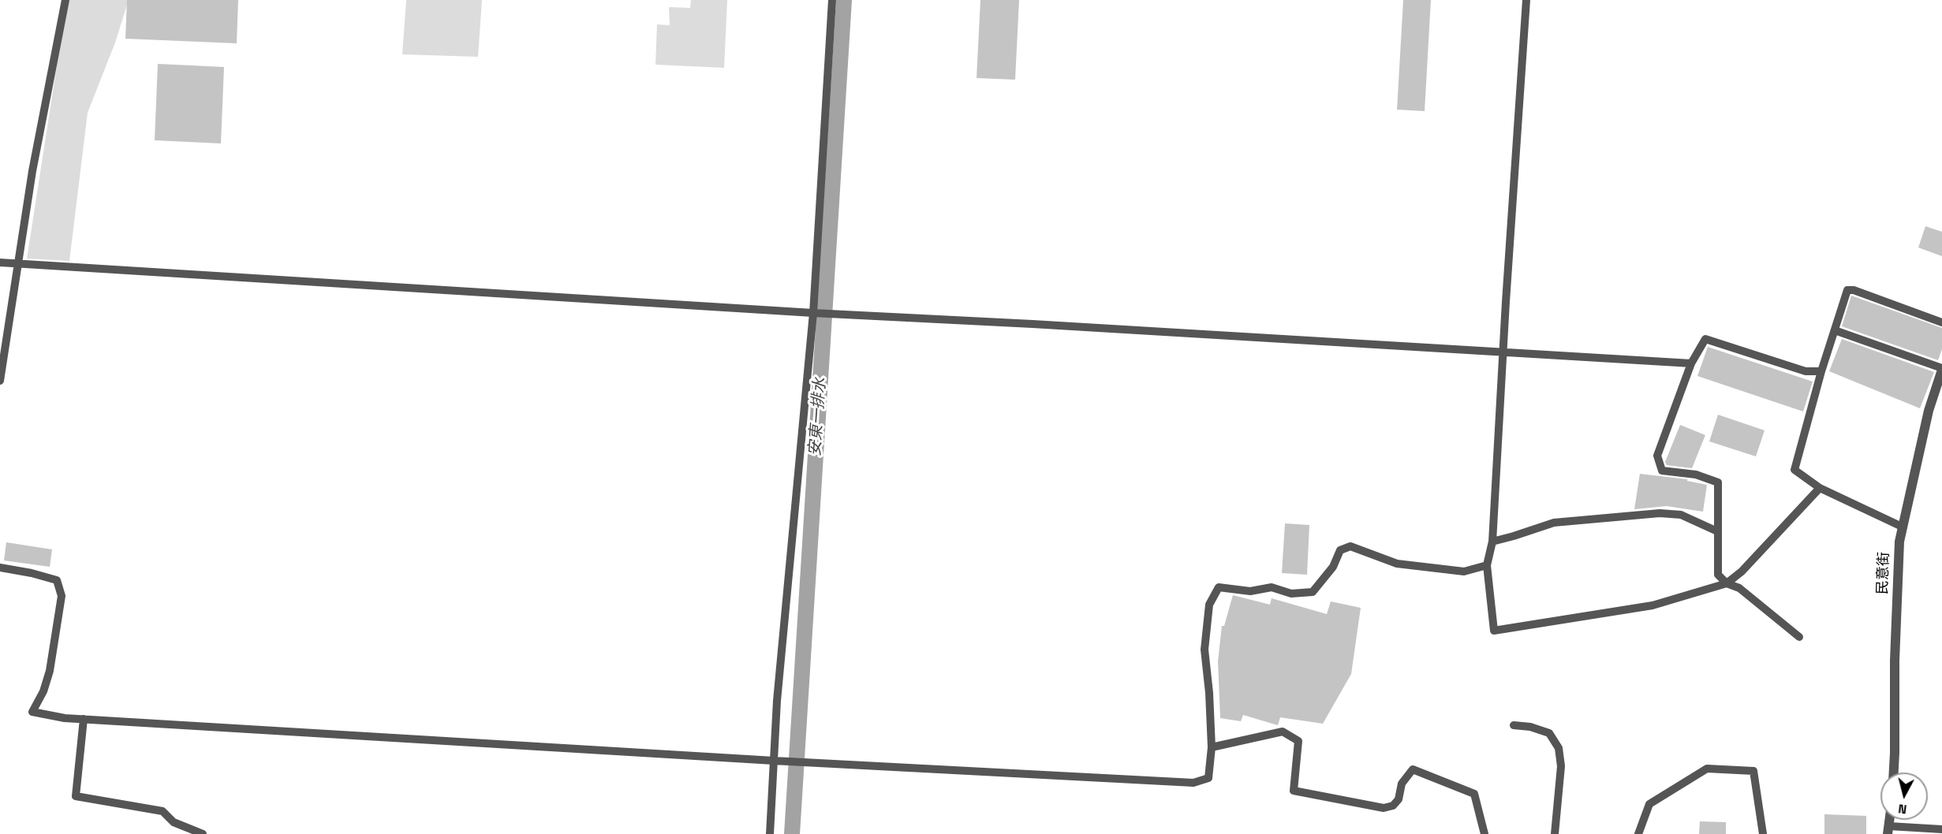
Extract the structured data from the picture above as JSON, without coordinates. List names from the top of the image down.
{
  "streets": {
    "street": ["民意街"]
  },
  "water": ["安東一排水"],
  "north": "bottom"
}
